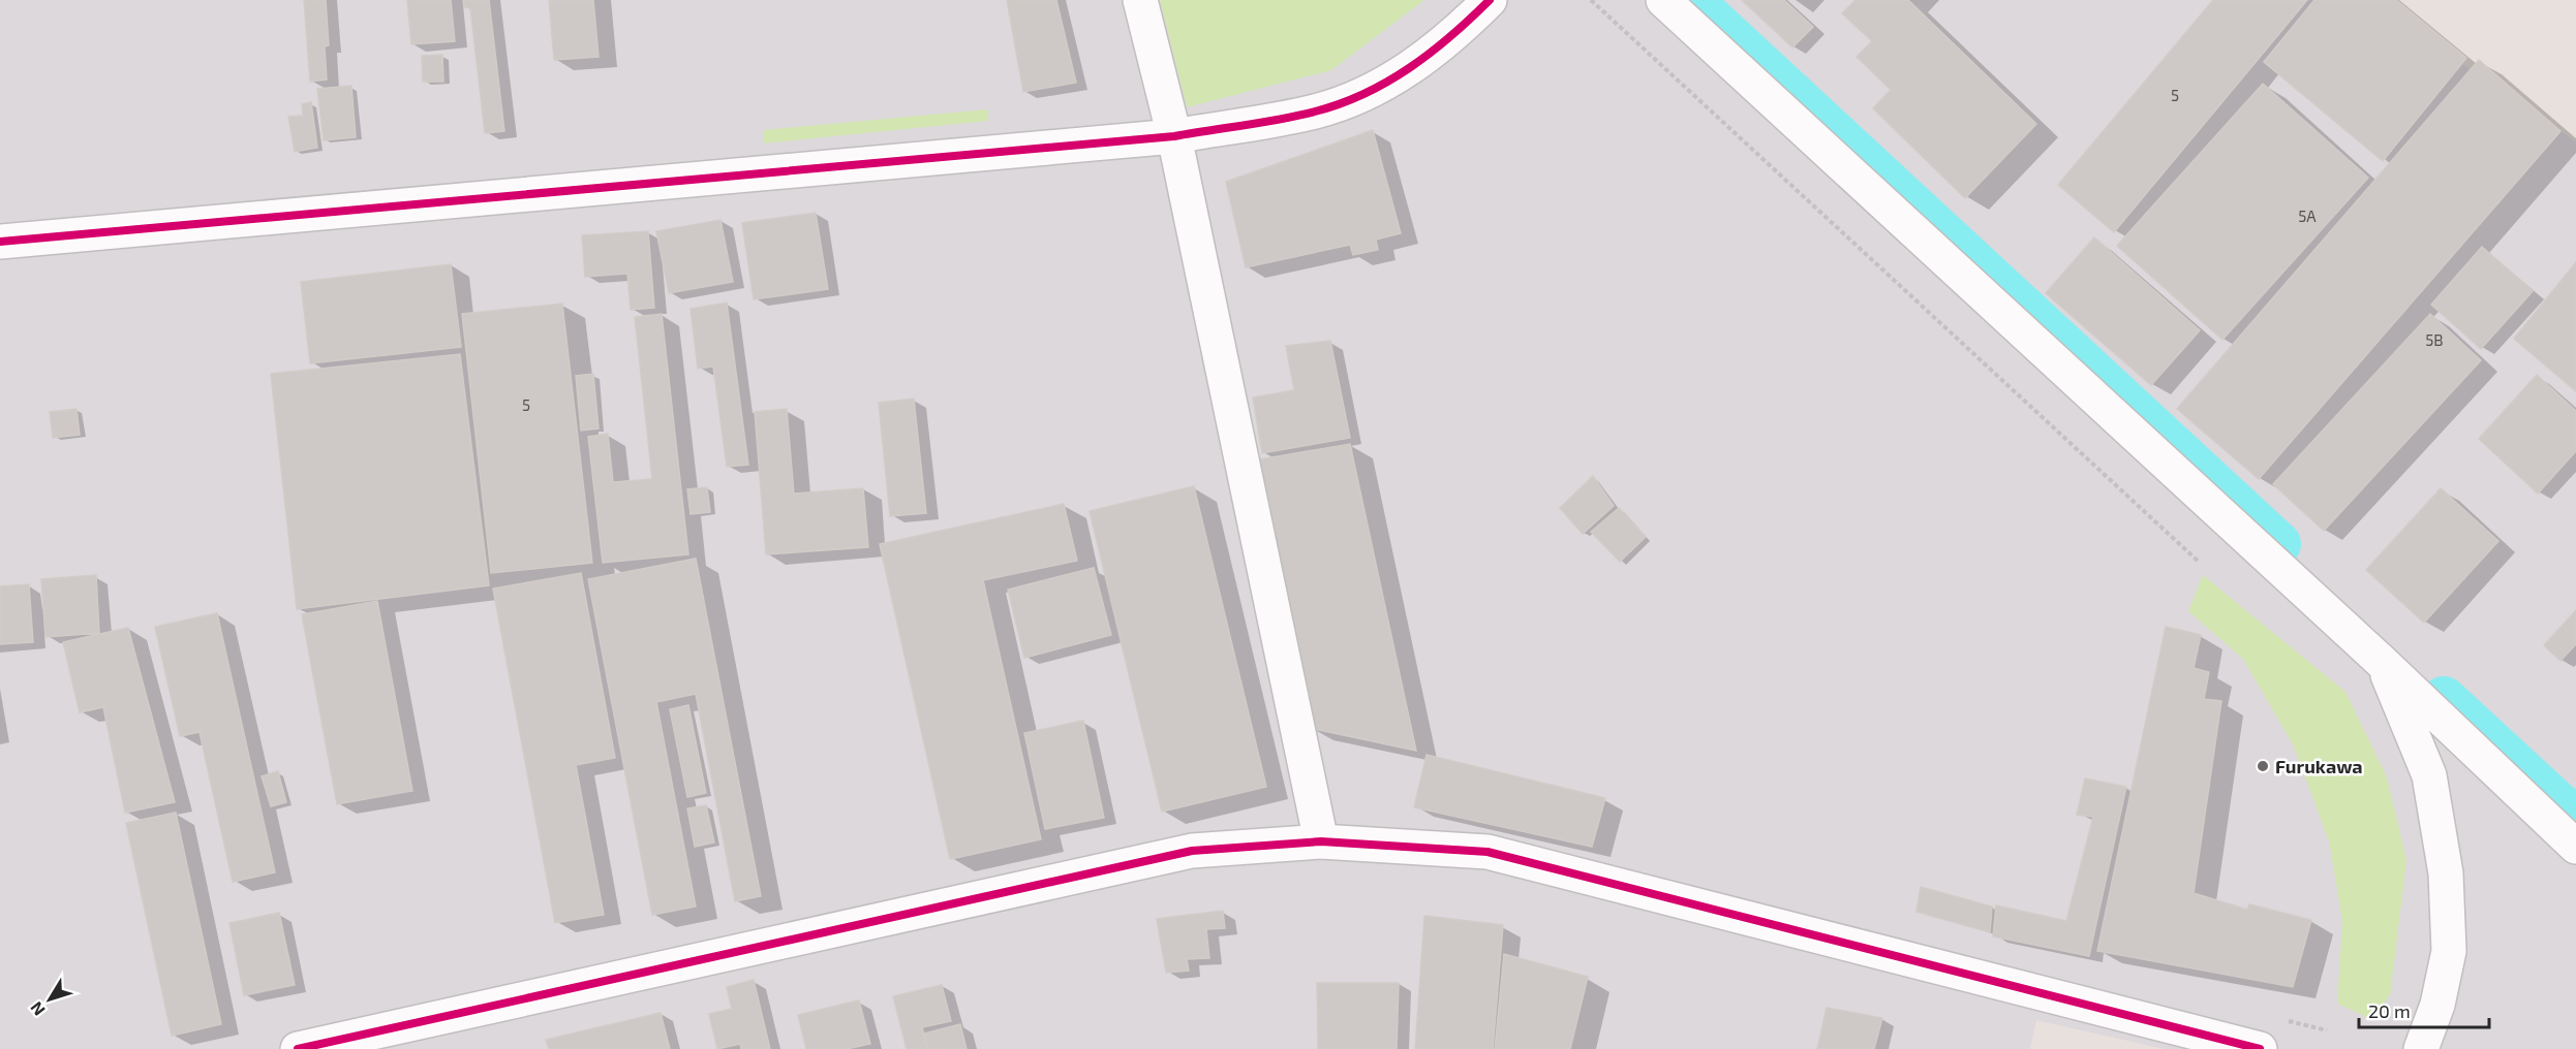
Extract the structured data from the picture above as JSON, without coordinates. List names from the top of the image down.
{
  "places": ["Furukawa"],
  "house_numbers": [
    "5",
    "5A",
    "5B",
    "5"
  ],
  "scale_bar": "20 m",
  "north": "bottom left"
}
